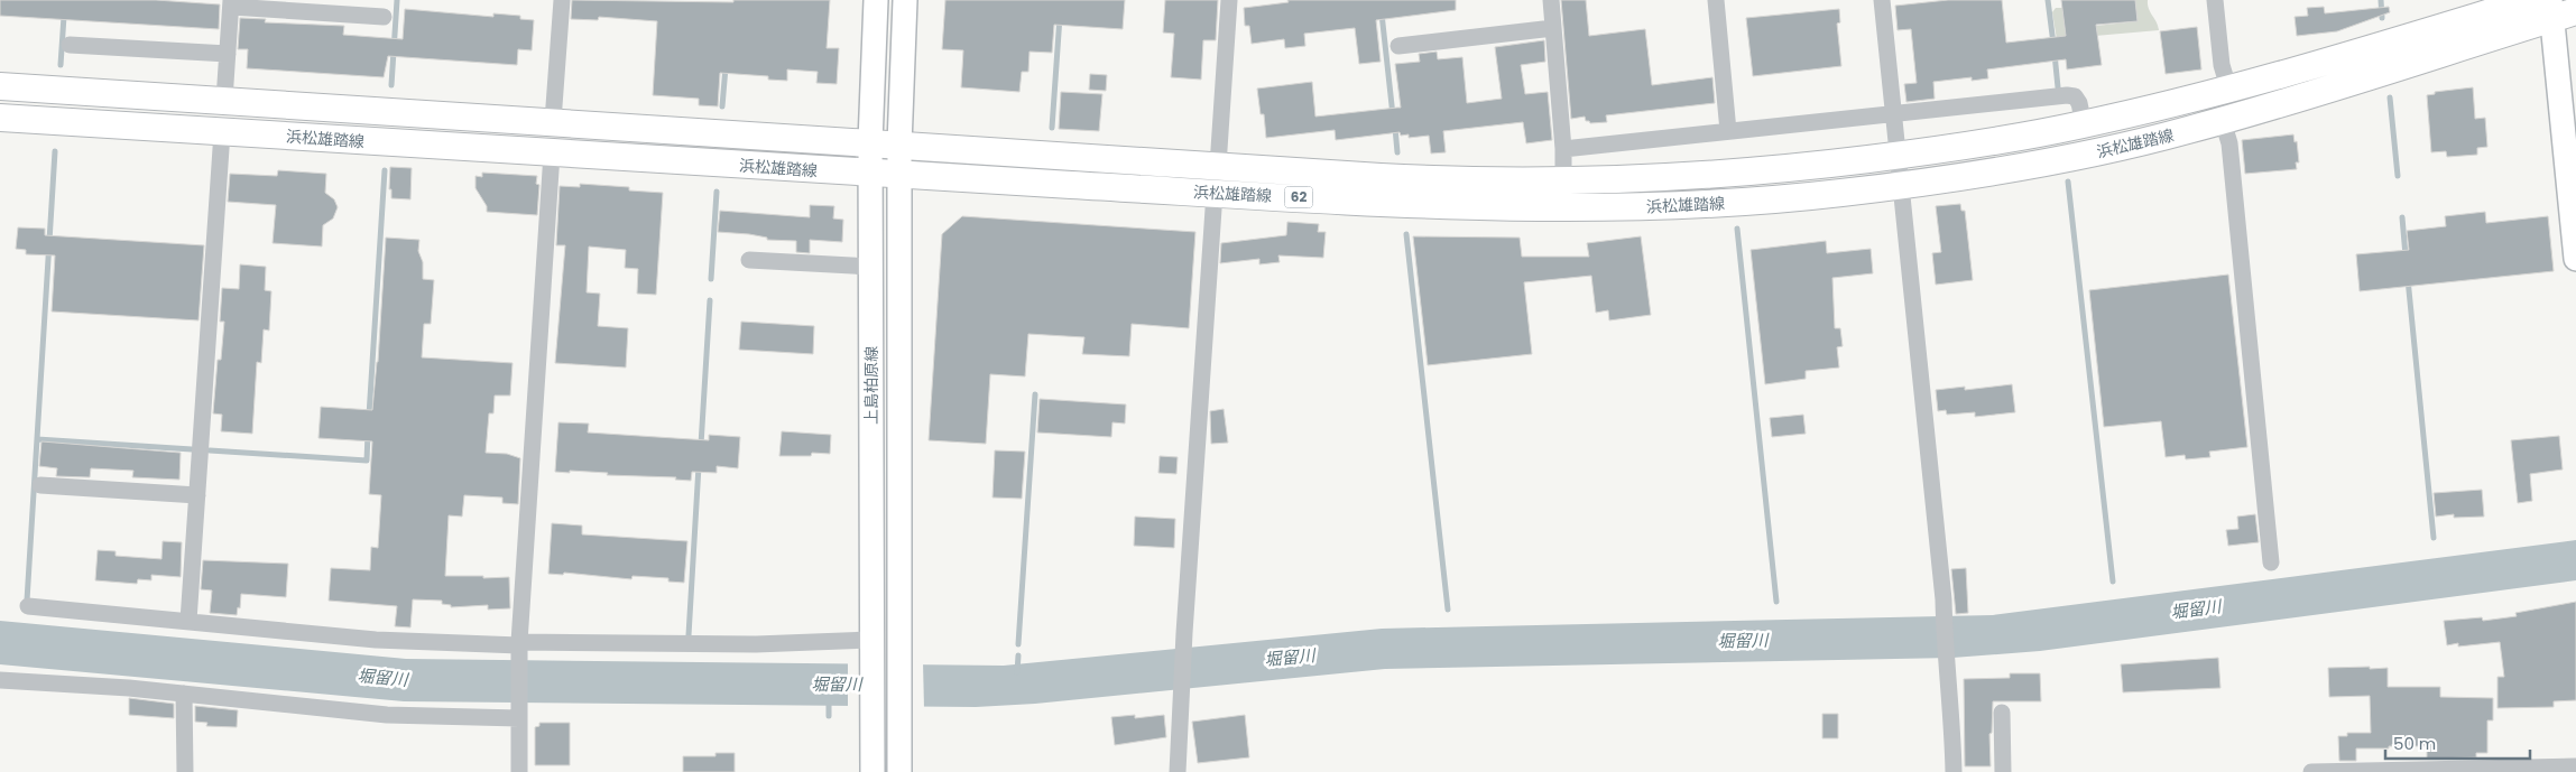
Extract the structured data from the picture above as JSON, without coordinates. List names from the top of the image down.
{
  "streets": {
    "main road": ["浜松雄踏線", "62"],
    "street": ["上島柏原線"]
  },
  "crossings": [
    ["浜松雄踏線", "上島柏原線"]
  ],
  "water": ["堀留川"],
  "scale_bar": "50 m"
}
